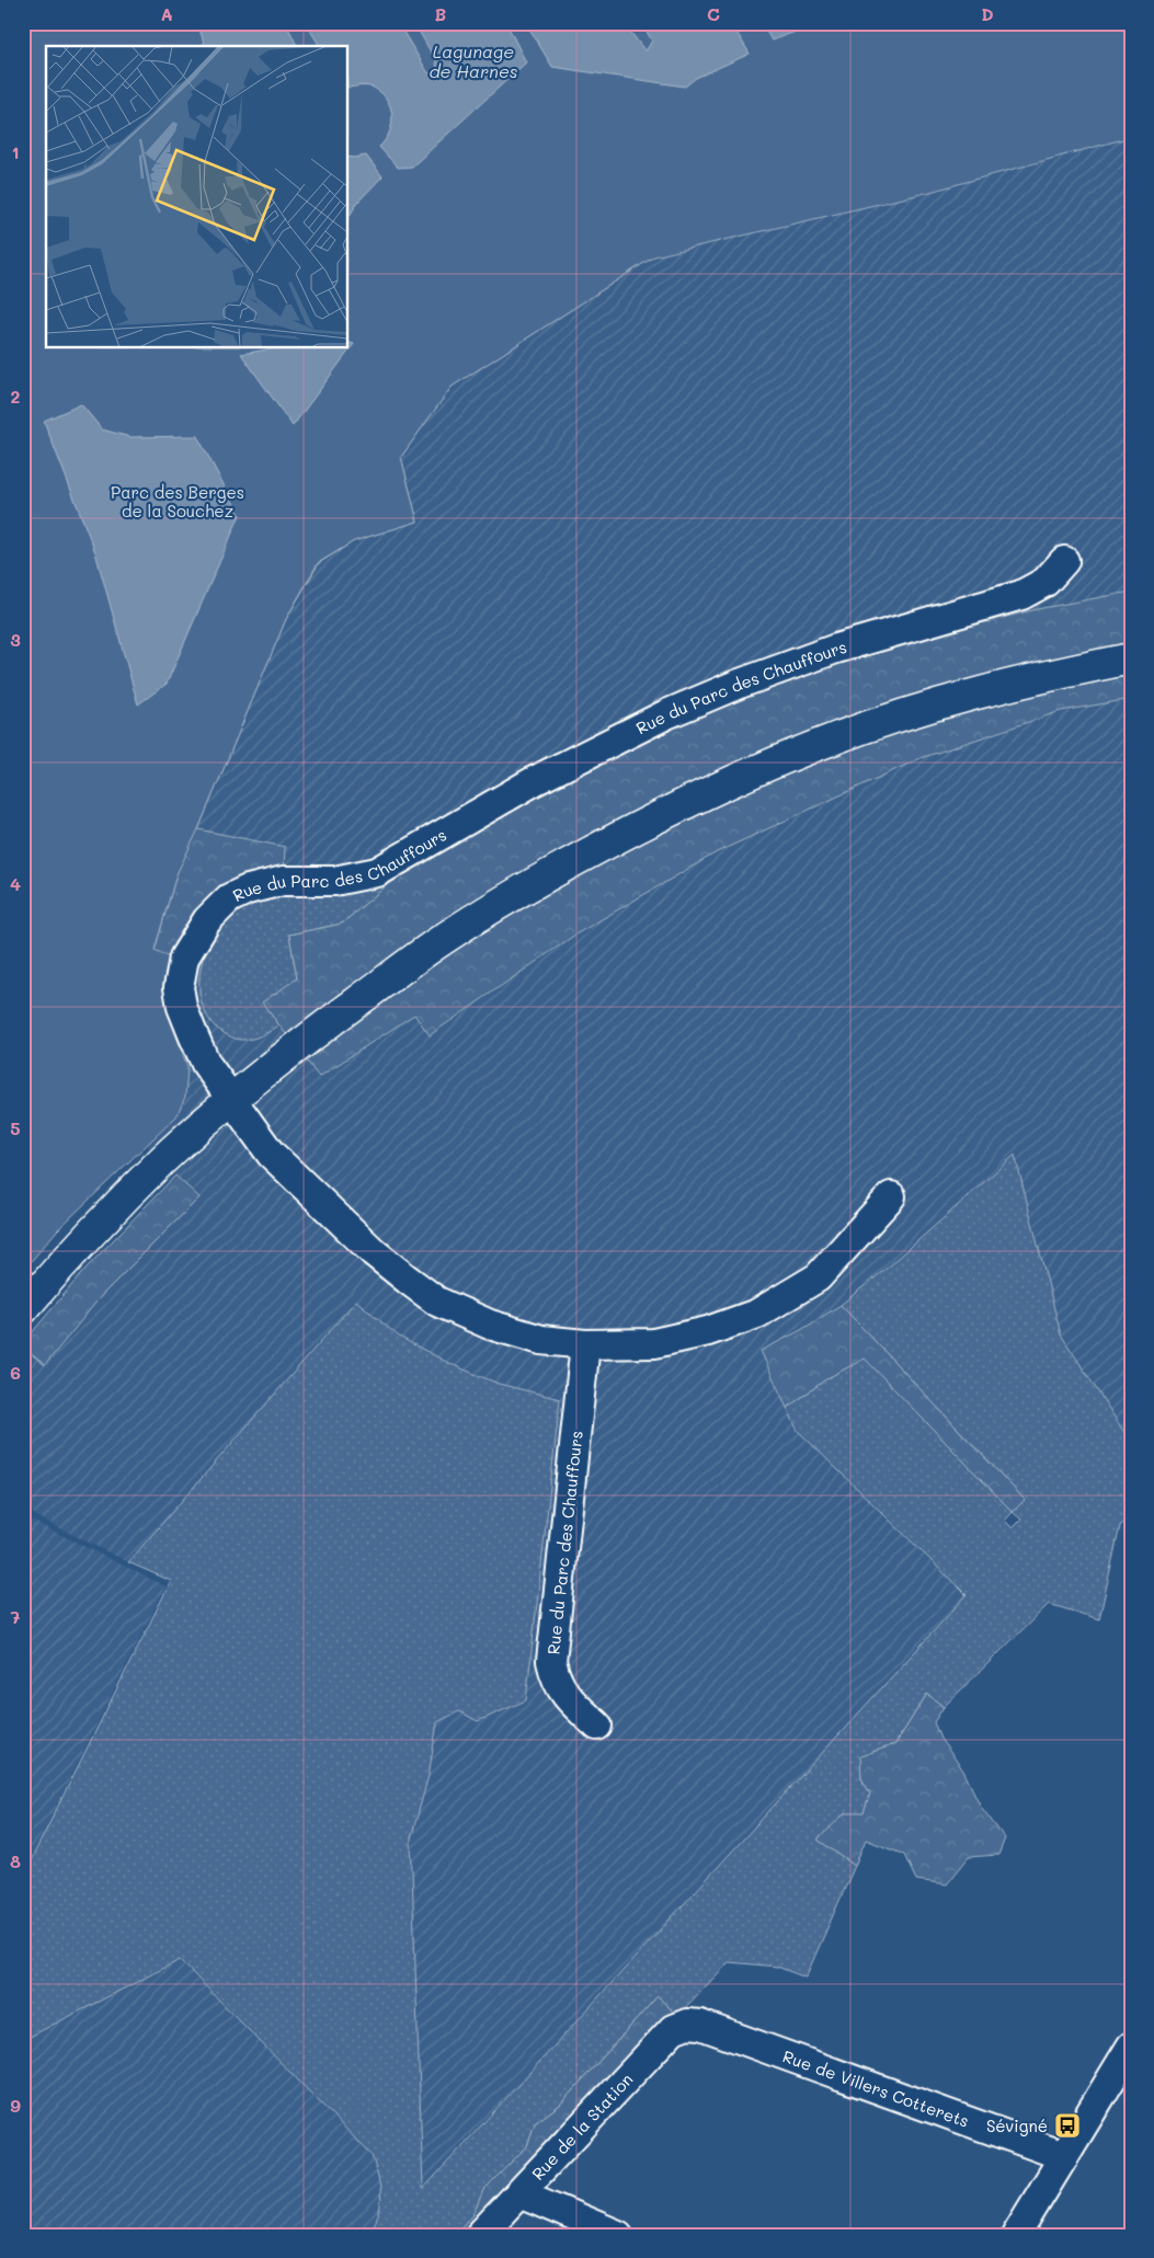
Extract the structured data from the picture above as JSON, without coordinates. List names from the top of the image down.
{
  "streets": {
    "street": ["Rue du Parc des Chauffours", "Rue de Villers Cotterets", "Rue de la Station"]
  },
  "crossings": [
    ["Rue de Villers Cotterets", "Rue de la Station"]
  ],
  "water": ["Lagunage de Harnes"],
  "parks": ["Parc des Berges de la Souchez"],
  "places": {
    "bus stop": ["Sévigné"]
  },
  "grid": {
    "columns": [
      "A",
      "B",
      "C",
      "D"
    ],
    "rows": [
      "1",
      "2",
      "3",
      "4",
      "5",
      "6",
      "7",
      "8",
      "9"
    ]
  }
}
